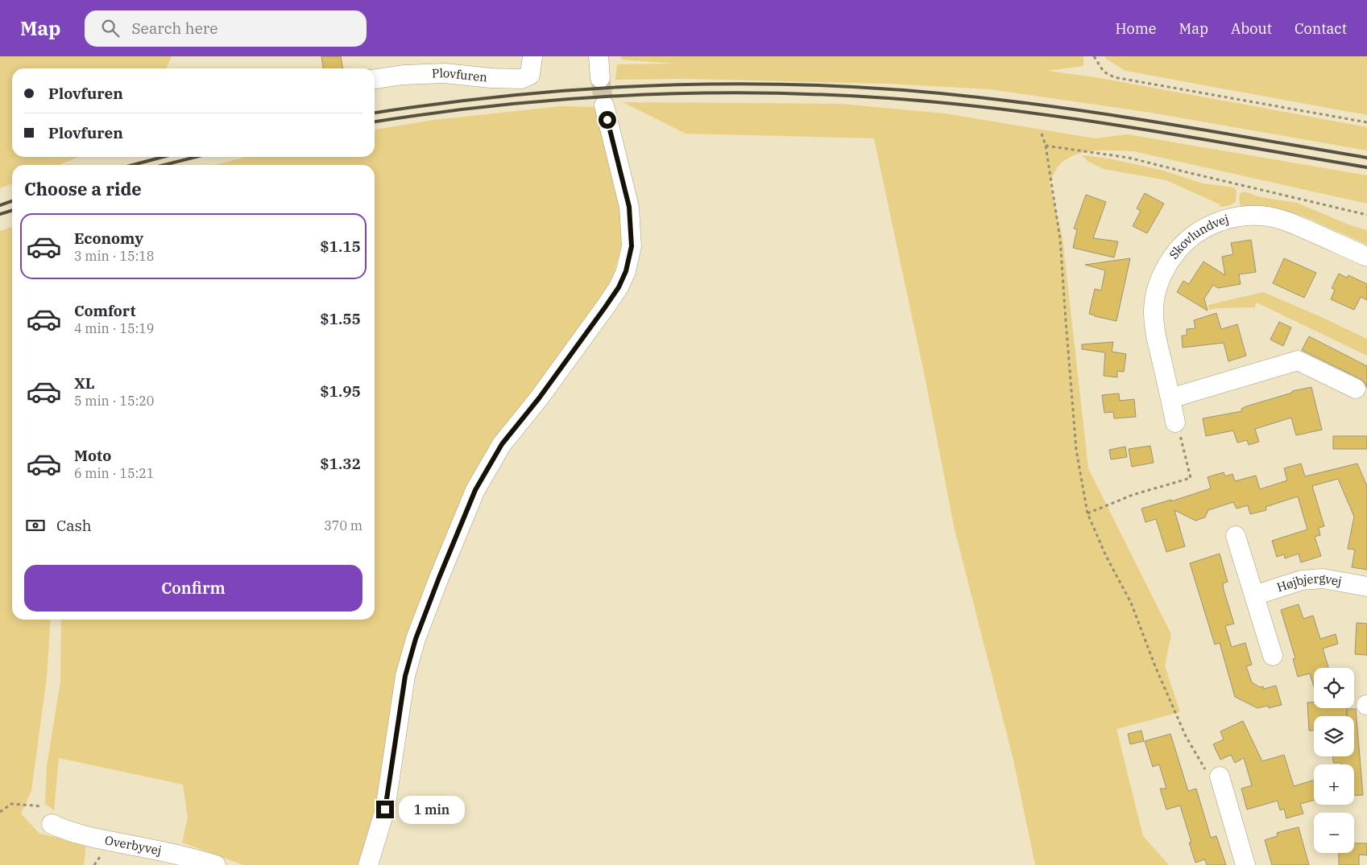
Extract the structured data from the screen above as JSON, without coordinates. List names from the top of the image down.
{
  "streets": {
    "street": [
      "Plovfuren",
      "Skovlundvej",
      "Højbjergvej",
      "Overbyvej"
    ]
  },
  "page": {
    "header": "Map",
    "search": "Search here",
    "nav": [
      "Home",
      "Map",
      "About",
      "Contact"
    ],
    "banner": ["Plovfuren", "Plovfuren"],
    "heading": "Choose a ride",
    "list": [
      {
        "name": "Economy",
        "note": "3 min · 15:18",
        "value": "$1.15"
      },
      {
        "name": "Comfort",
        "note": "4 min · 15:19",
        "value": "$1.55"
      },
      {
        "name": "XL",
        "note": "5 min · 15:20",
        "value": "$1.95"
      },
      {
        "name": "Moto",
        "note": "6 min · 15:21",
        "value": "$1.32"
      }
    ],
    "pay": ["Cash", "370 m"],
    "buttons": "Confirm",
    "map_buttons": ["+", "−"],
    "bubble": "1 min"
  }
}
